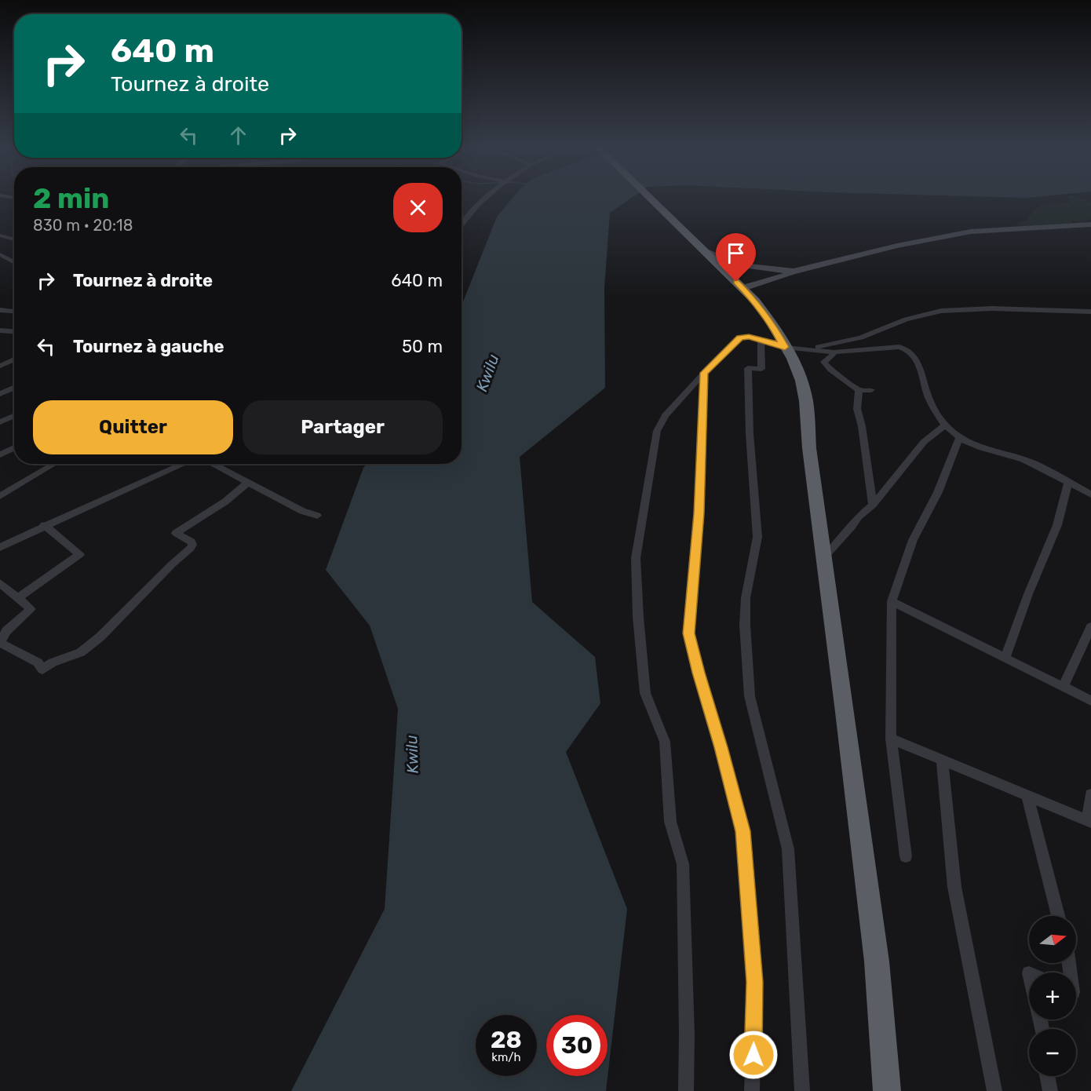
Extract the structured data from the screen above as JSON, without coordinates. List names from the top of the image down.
{
  "water": ["Kwilu"],
  "north": "right",
  "page": {
    "turn": ["640 m", "Tournez à droite"],
    "heading": ["2 min", "830 m · 20:18"],
    "list": [
      {
        "name": "Tournez à droite",
        "value": "640 m"
      },
      {
        "name": "Tournez à gauche",
        "value": "50 m"
      }
    ],
    "buttons": ["Quitter", "Partager"],
    "map_buttons": ["+", "−"],
    "speed": "28 km/h",
    "limit": "30"
  }
}
